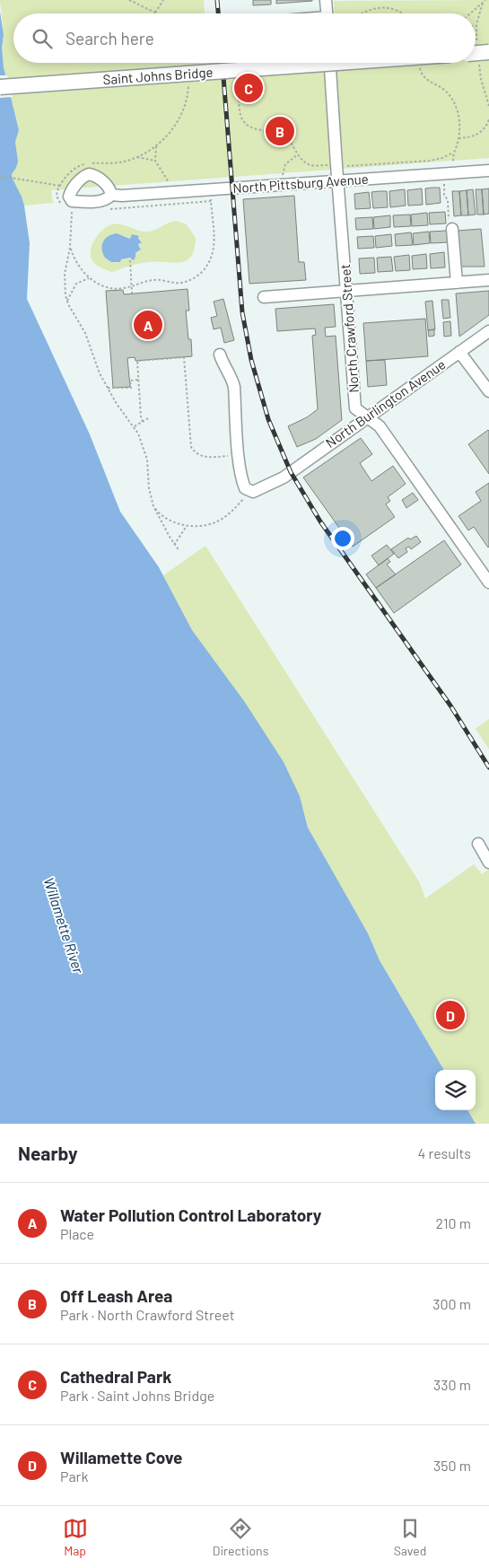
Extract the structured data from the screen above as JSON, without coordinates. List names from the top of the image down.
{
  "streets": {
    "main road": ["Saint Johns Bridge"],
    "street": ["North Pittsburg Avenue", "North Crawford Street", "North Burlington Avenue"]
  },
  "crossings": [
    ["North Pittsburg Avenue", "North Crawford Street"],
    ["North Crawford Street", "North Burlington Avenue"]
  ],
  "water": ["Willamette River"],
  "page": {
    "search": "Search here",
    "pins": [
      "C",
      "B",
      "A",
      "D"
    ],
    "heading": ["Nearby", "4 results"],
    "list": [
      {
        "mark": "A",
        "name": "Water Pollution Control Laboratory",
        "note": "Place",
        "value": "210 m"
      },
      {
        "mark": "B",
        "name": "Off Leash Area",
        "note": "Park · North Crawford Street",
        "value": "300 m"
      },
      {
        "mark": "C",
        "name": "Cathedral Park",
        "note": "Park · Saint Johns Bridge",
        "value": "330 m"
      },
      {
        "mark": "D",
        "name": "Willamette Cove",
        "note": "Park",
        "value": "350 m"
      }
    ],
    "nav": ["Map", "Directions", "Saved"]
  }
}
